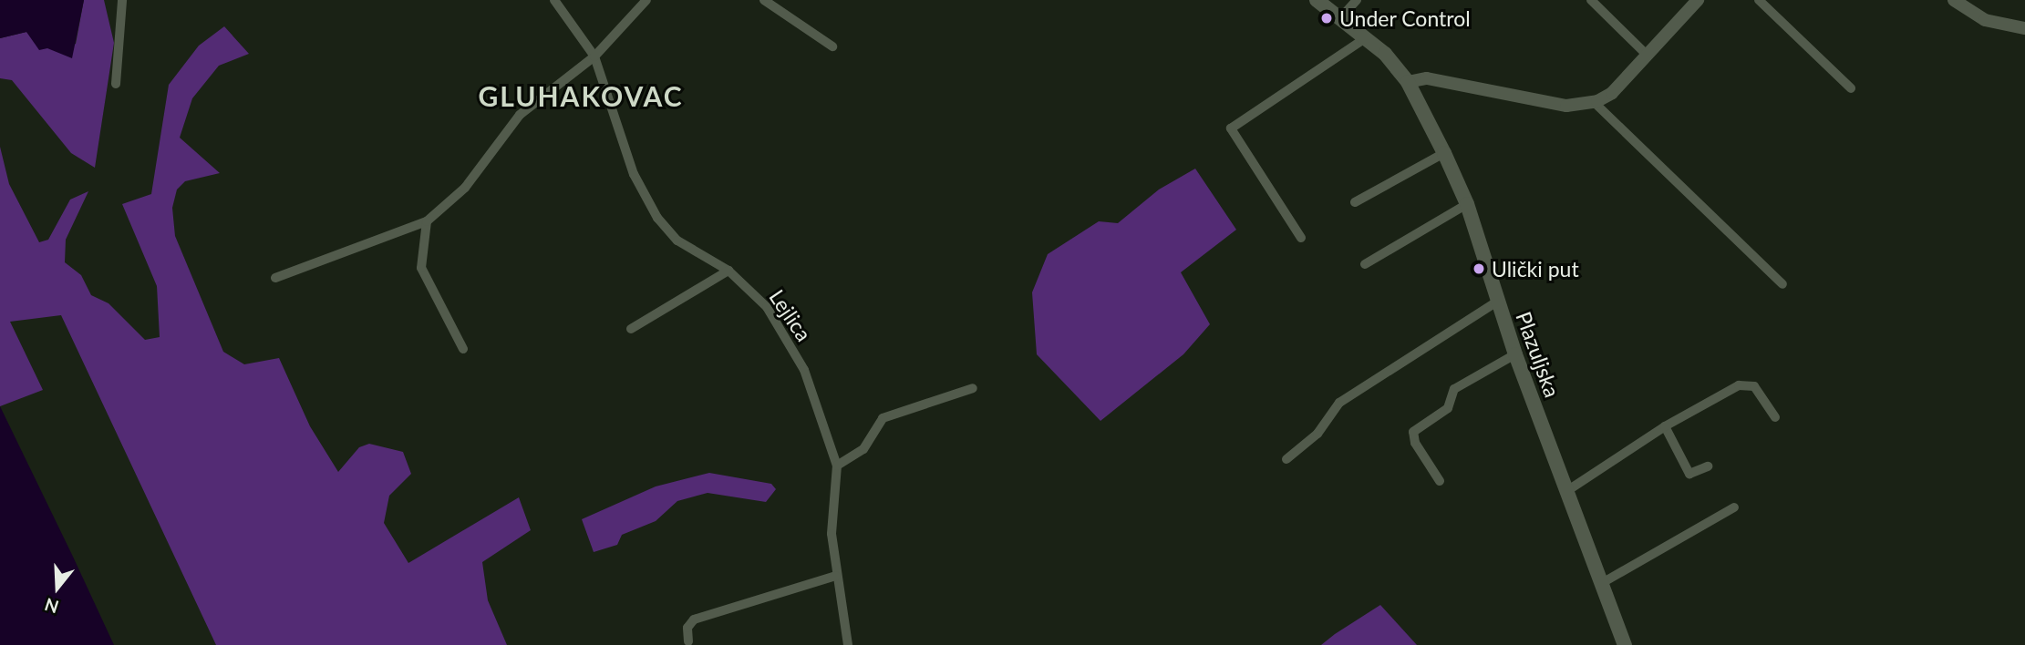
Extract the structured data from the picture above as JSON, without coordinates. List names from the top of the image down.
{
  "streets": {
    "main road": ["Plazuljska"],
    "street": ["Lejlica"]
  },
  "districts": ["GLUHAKOVAC"],
  "places": ["Under Control", "Ulički put"],
  "north": "bottom"
}
